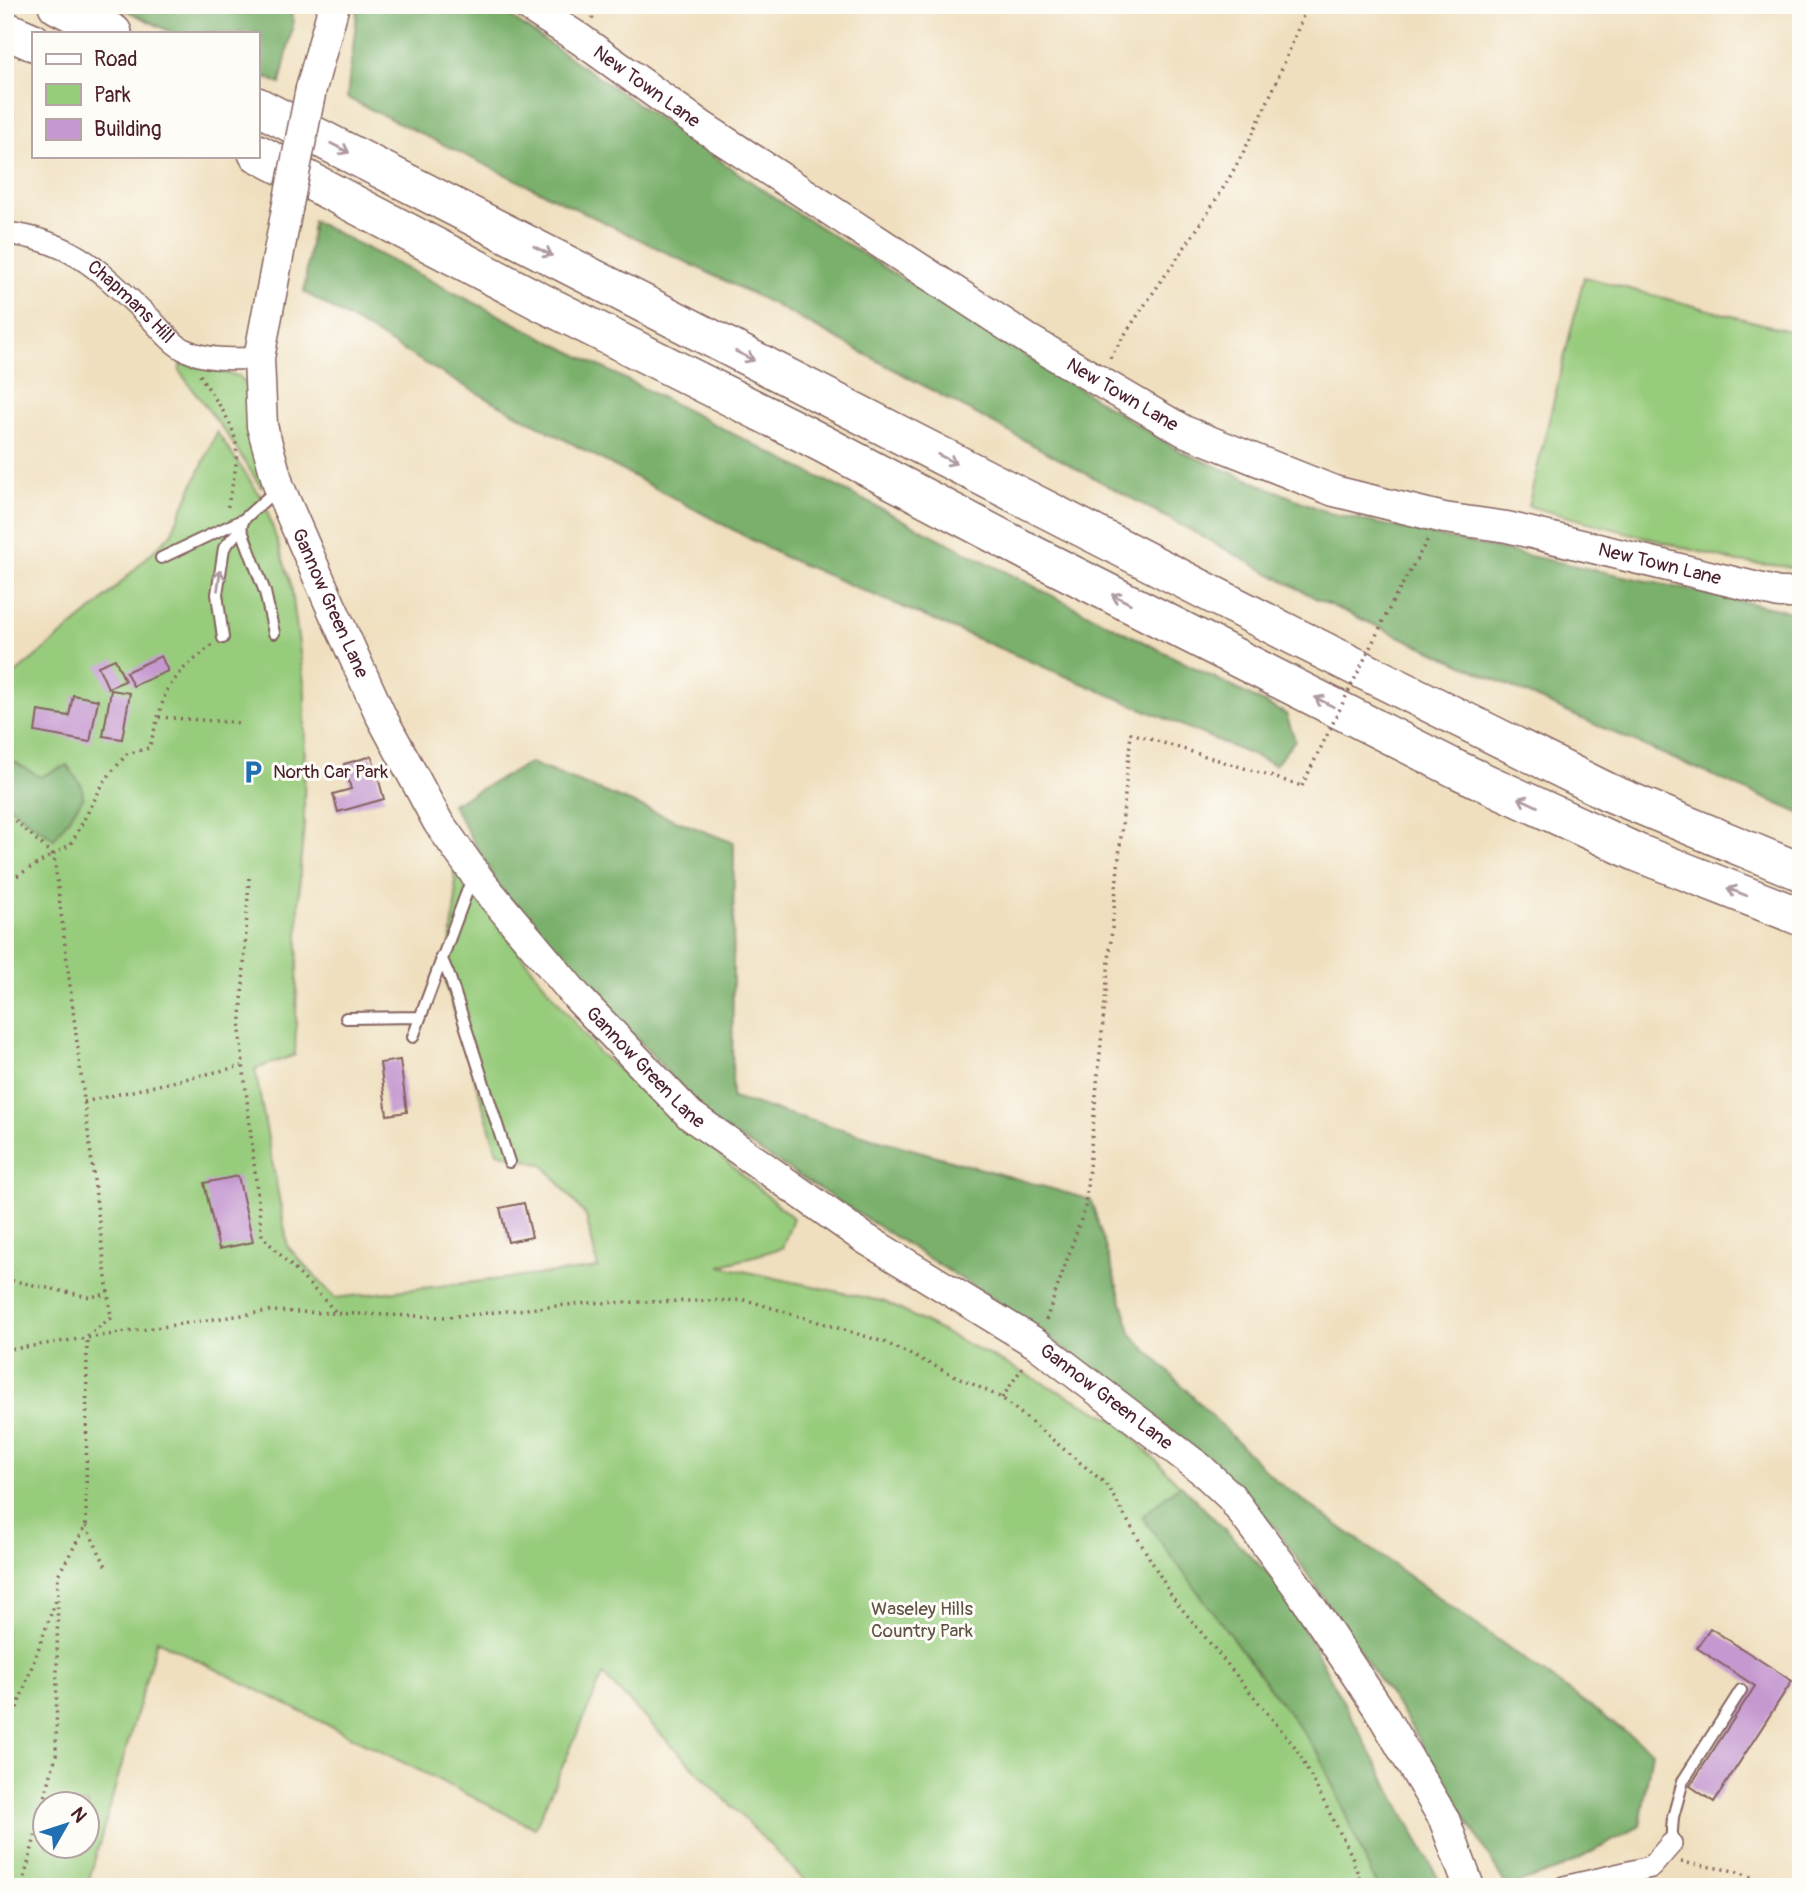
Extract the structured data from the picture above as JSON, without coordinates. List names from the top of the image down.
{
  "streets": {
    "street": ["New Town Lane", "Chapmans Hill", "Gannow Green Lane"]
  },
  "crossings": [
    ["Chapmans Hill", "Gannow Green Lane"]
  ],
  "parks": ["Waseley Hills Country Park"],
  "places": {
    "parking": ["North Car Park"]
  },
  "legend": ["Road", "Park", "Building"],
  "north": "top right"
}
